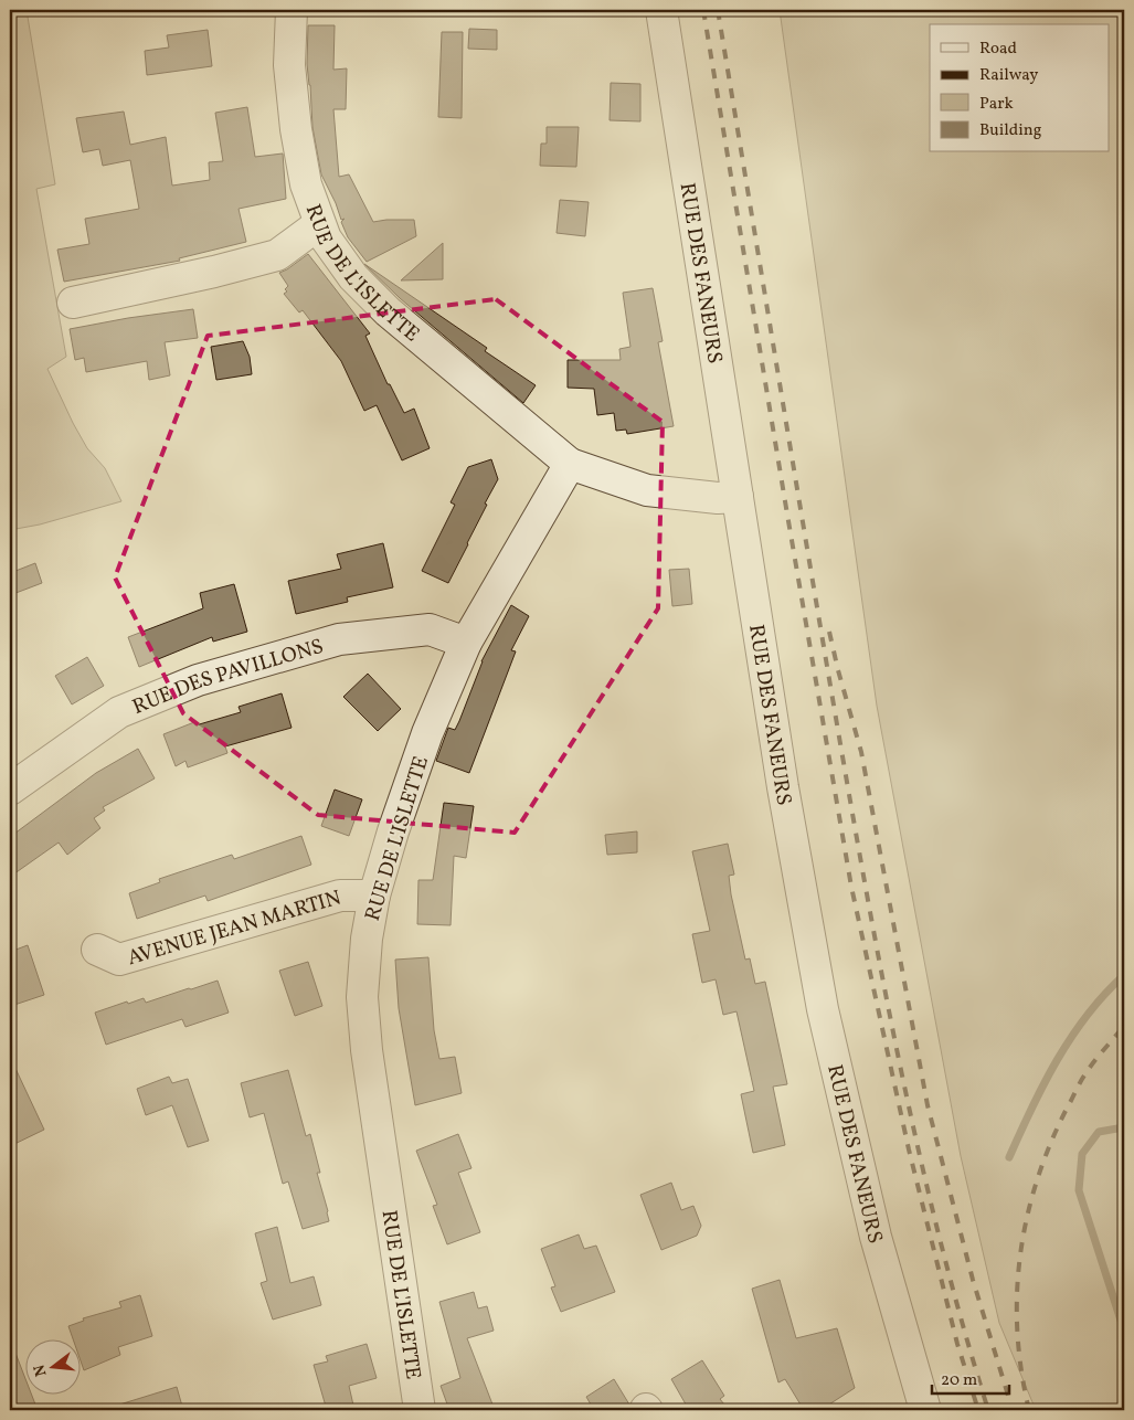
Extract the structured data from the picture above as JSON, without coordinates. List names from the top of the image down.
{
  "streets": {
    "street": [
      "RUE DE L'ISLETTE",
      "RUE DES FANEURS",
      "RUE DES PAVILLONS",
      "AVENUE JEAN MARTIN"
    ]
  },
  "crossings": [
    ["RUE DE L'ISLETTE", "RUE DES FANEURS"],
    ["RUE DE L'ISLETTE", "RUE DES PAVILLONS"],
    ["RUE DE L'ISLETTE", "AVENUE JEAN MARTIN"]
  ],
  "legend": [
    "Road",
    "Railway",
    "Park",
    "Building"
  ],
  "scale_bar": "20 m",
  "north": "left"
}
